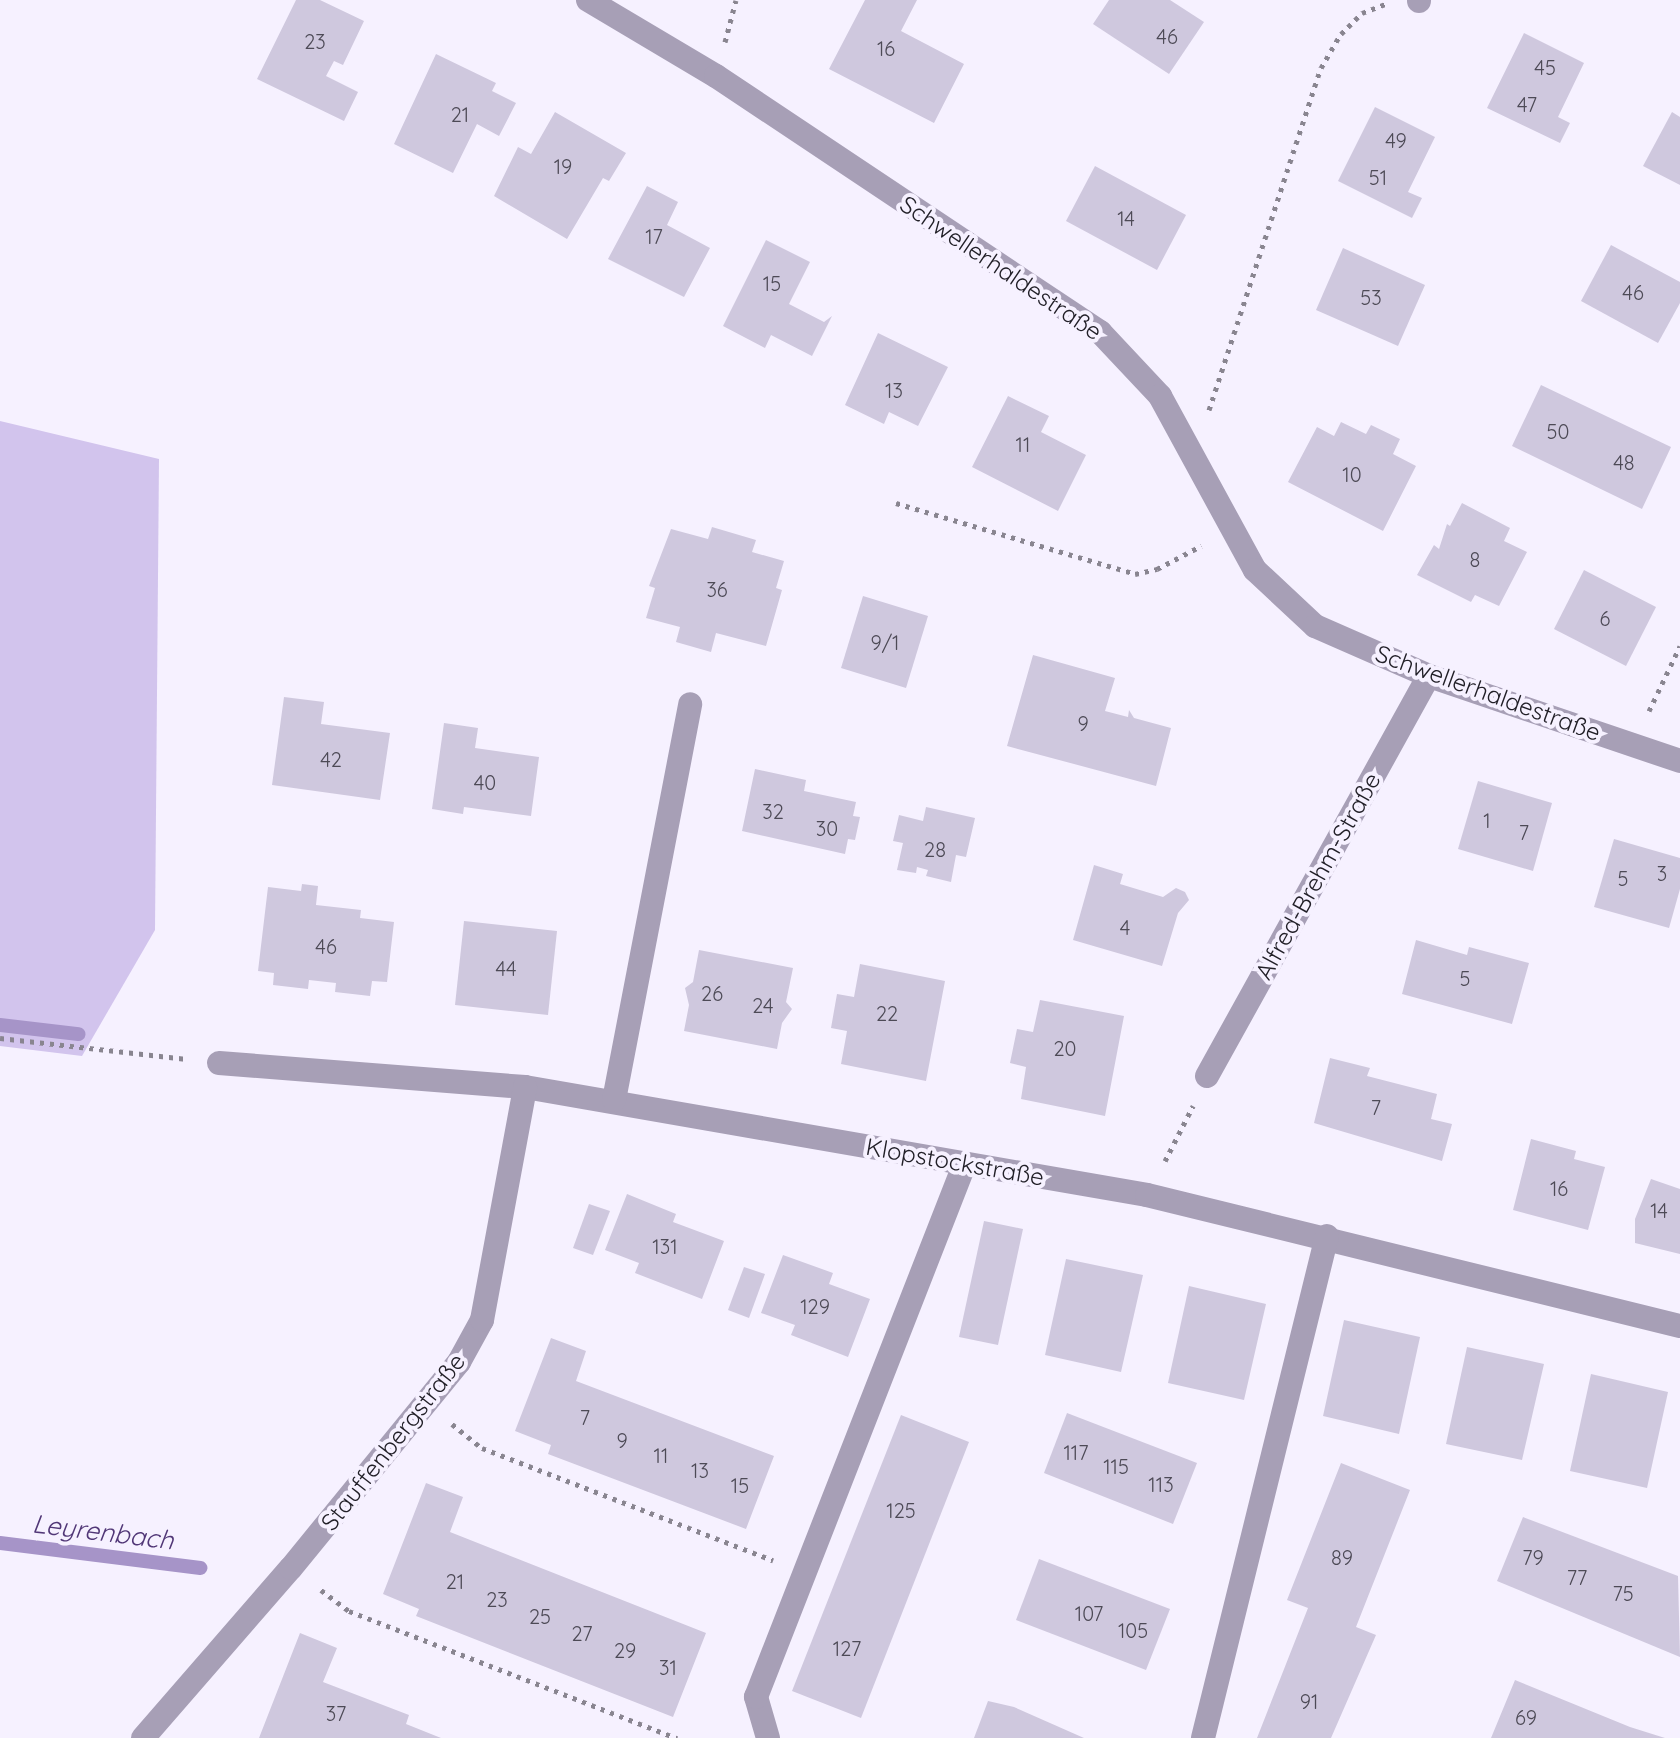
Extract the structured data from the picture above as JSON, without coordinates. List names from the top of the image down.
{
  "streets": {
    "street": [
      "Schwellerhaldestraße",
      "Alfred-Brehm-Straße",
      "Klopstockstraße",
      "Stauffenbergstraße"
    ]
  },
  "crossings": [
    ["Schwellerhaldestraße", "Alfred-Brehm-Straße"],
    ["Klopstockstraße", "Stauffenbergstraße"]
  ],
  "water": ["Leyrenbach"],
  "house_numbers": [
    "46",
    "23",
    "16",
    "45",
    "47",
    "21",
    "49",
    "19",
    "51",
    "14",
    "17",
    "15",
    "46",
    "53",
    "13",
    "50",
    "11",
    "48",
    "10",
    "8",
    "36",
    "6",
    "9/1",
    "9",
    "42",
    "40",
    "32",
    "1",
    "30",
    "7",
    "28",
    "3",
    "5",
    "4",
    "46",
    "44",
    "5",
    "26",
    "24",
    "22",
    "20",
    "7",
    "16",
    "14",
    "131",
    "129",
    "7",
    "9",
    "117",
    "11",
    "115",
    "13",
    "113",
    "15",
    "125",
    "89",
    "79",
    "77",
    "21",
    "75",
    "23",
    "107",
    "25",
    "105",
    "27",
    "127",
    "29",
    "31",
    "91",
    "37",
    "69"
  ]
}
